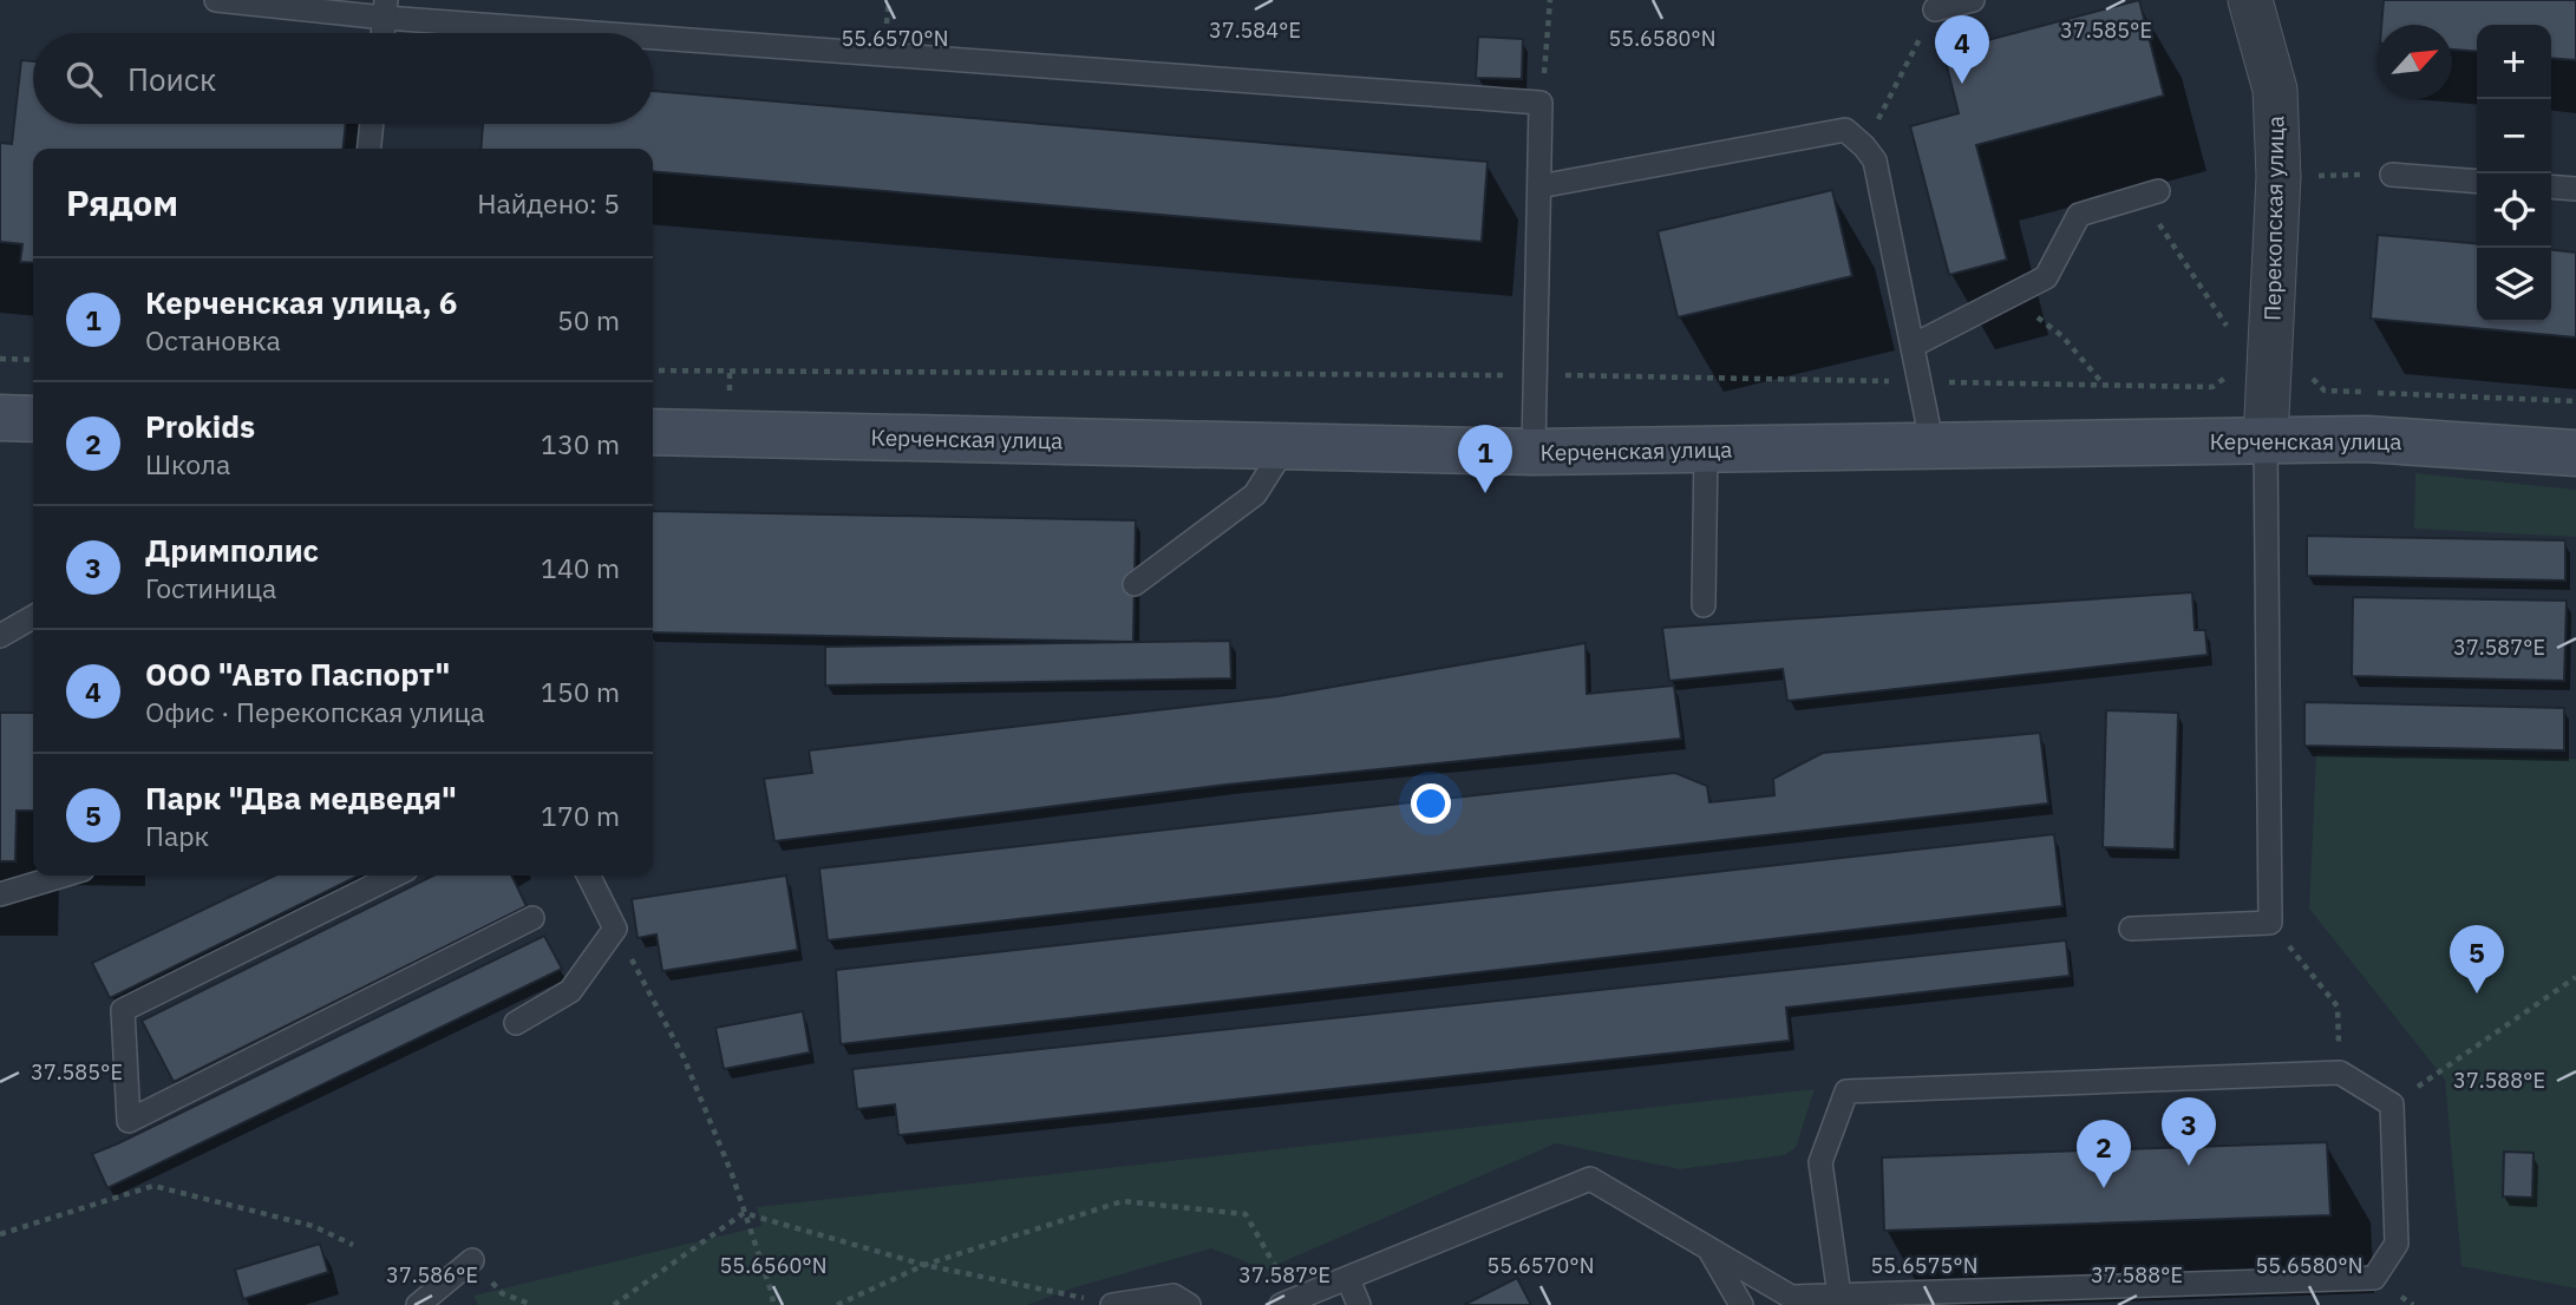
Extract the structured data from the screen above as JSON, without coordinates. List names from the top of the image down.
{
  "streets": {
    "street": ["Перекопская улица", "Керченская улица"]
  },
  "crossings": [
    ["Перекопская улица", "Керченская улица"]
  ],
  "north": "top right",
  "page": {
    "pins": [
      "4",
      "1",
      "5",
      "3",
      "2"
    ],
    "map_buttons": ["+", "−"],
    "search": "Поиск",
    "heading": ["Рядом", "Найдено: 5"],
    "list": [
      {
        "mark": "1",
        "name": "Керченская улица, 6",
        "note": "Остановка",
        "value": "50 m"
      },
      {
        "mark": "2",
        "name": "Prokids",
        "note": "Школа",
        "value": "130 m"
      },
      {
        "mark": "3",
        "name": "Дримполис",
        "note": "Гостиница",
        "value": "140 m"
      },
      {
        "mark": "4",
        "name": "ООО \"Авто Паспорт\"",
        "note": "Офис · Перекопская улица",
        "value": "150 m"
      },
      {
        "mark": "5",
        "name": "Парк \"Два медведя\"",
        "note": "Парк",
        "value": "170 m"
      }
    ]
  },
  "coordinates": [
    "37.584°E",
    "37.585°E",
    "55.6570°N",
    "55.6580°N",
    "37.587°E",
    "37.588°E",
    "55.6560°N",
    "55.6575°N",
    "37.586°E"
  ]
}
